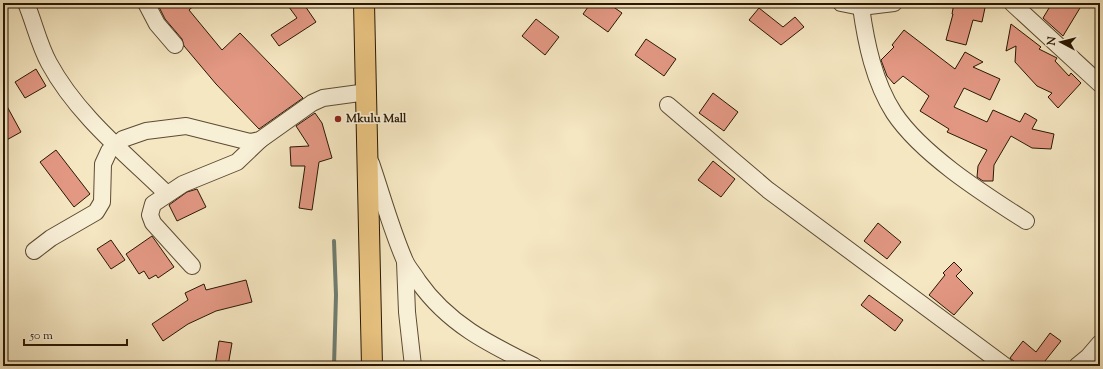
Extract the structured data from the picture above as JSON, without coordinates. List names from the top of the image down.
{
  "places": ["Mkulu Mall"],
  "scale_bar": "50 m",
  "north": "left"
}
